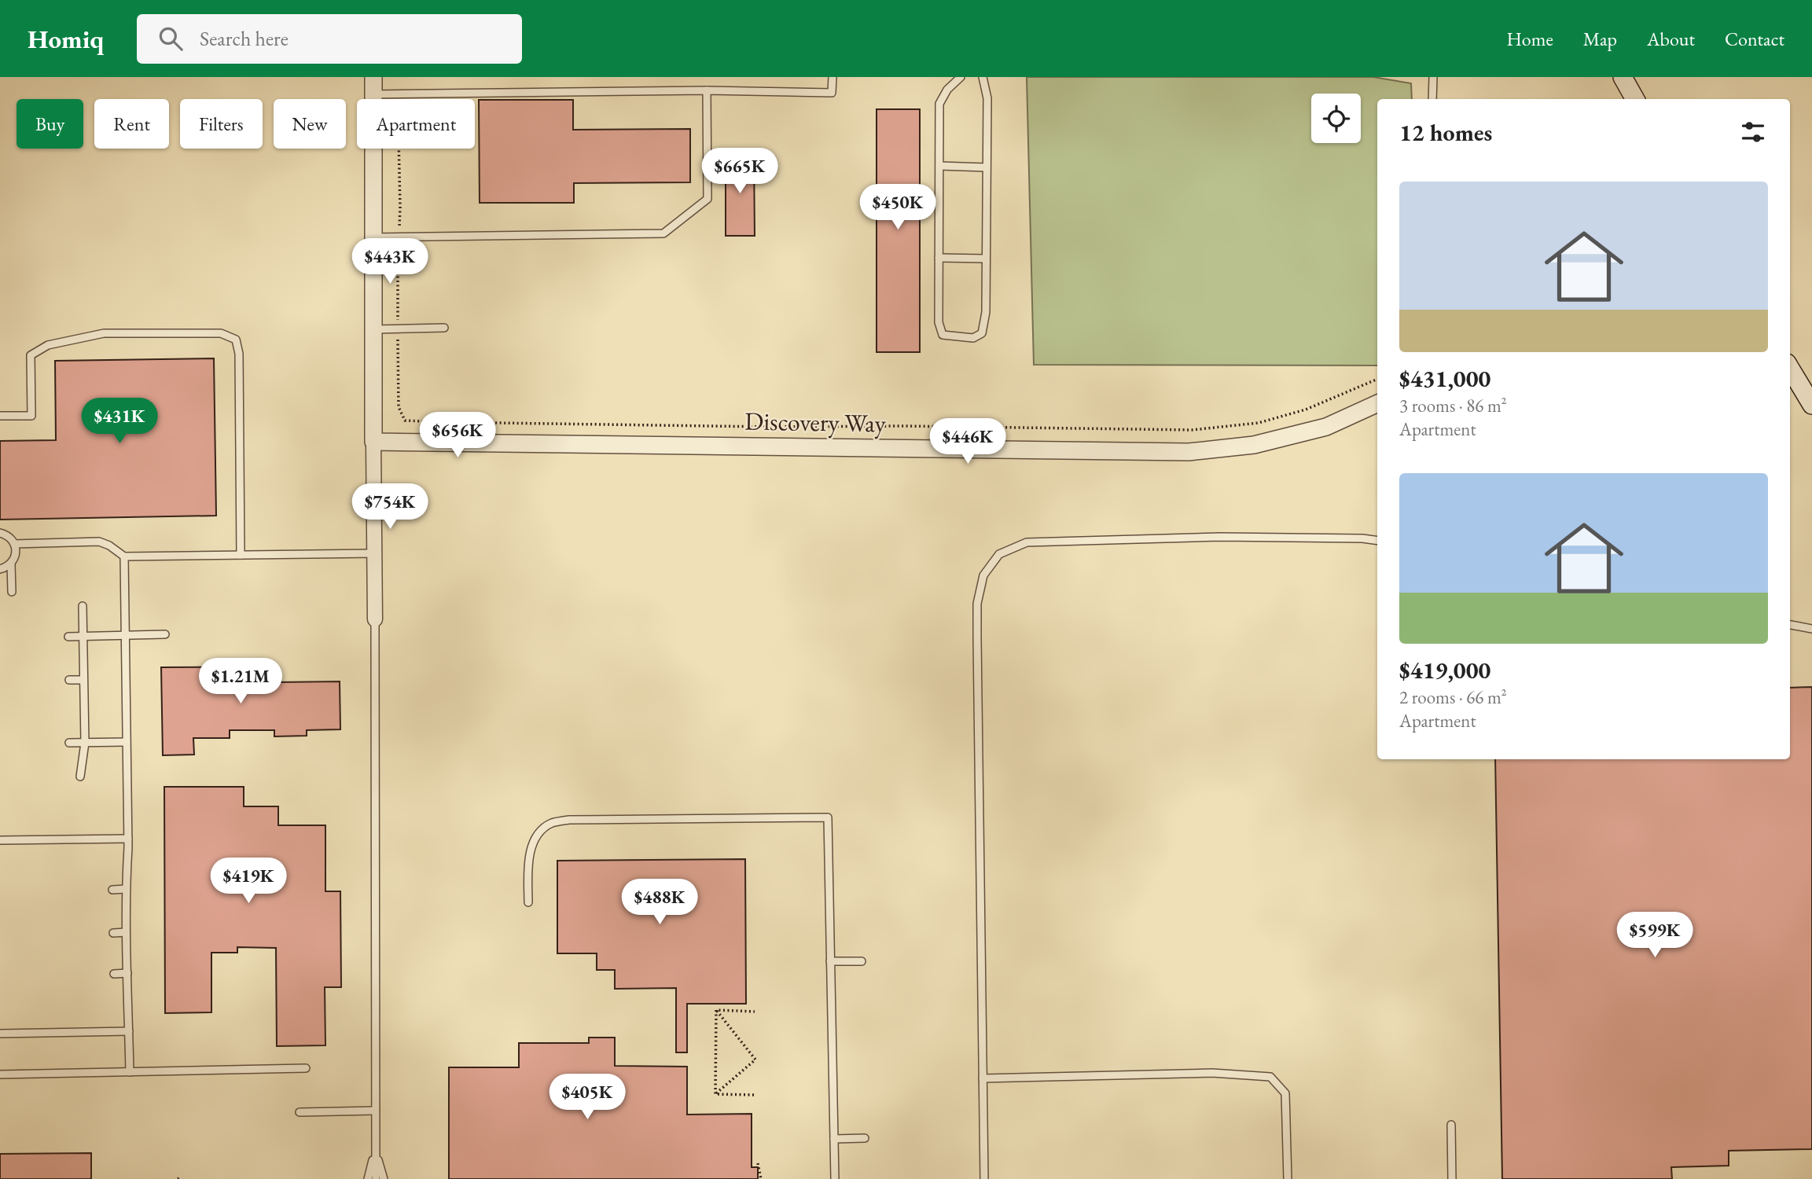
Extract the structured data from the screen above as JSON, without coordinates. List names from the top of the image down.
{
  "streets": {
    "street": ["Discovery Way"]
  },
  "page": {
    "header": "Homiq",
    "search": "Search here",
    "nav": [
      "Home",
      "Map",
      "About",
      "Contact"
    ],
    "chip": [
      "Buy",
      "Rent",
      "Filters",
      "New",
      "Apartment"
    ],
    "heading": "12 homes",
    "price": [
      "$665K",
      "$450K",
      "$443K",
      "$431K",
      "$656K",
      "$446K",
      "$754K",
      "$1.21M",
      "$419K",
      "$488K",
      "$599K",
      "$405K"
    ],
    "list": [
      {
        "name": "$431,000",
        "note": "3 rooms · 86 m² · Apartment"
      },
      {
        "name": "$419,000",
        "note": "2 rooms · 66 m² · Apartment"
      }
    ]
  }
}
